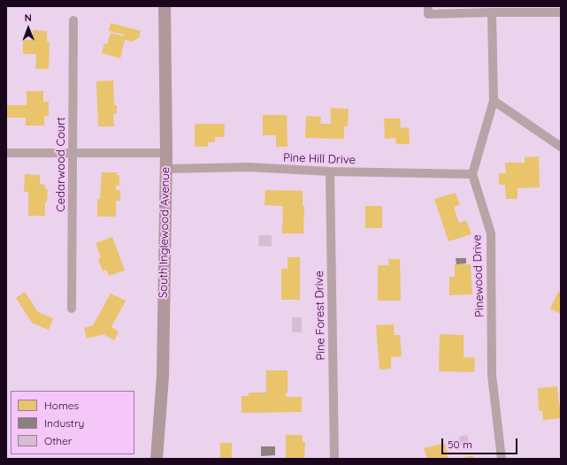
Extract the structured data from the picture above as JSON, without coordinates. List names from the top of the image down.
{
  "streets": {
    "street": [
      "Pine Hill Drive",
      "Cedarwood Court",
      "South Inglewood Avenue",
      "Pinewood Drive",
      "Pine Forest Drive"
    ]
  },
  "crossings": [
    ["Pine Hill Drive", "South Inglewood Avenue"],
    ["Pine Hill Drive", "Pinewood Drive"],
    ["Pine Hill Drive", "Pine Forest Drive"]
  ],
  "legend": ["Homes", "Industry", "Other"],
  "scale_bar": "50 m",
  "north": "top"
}
